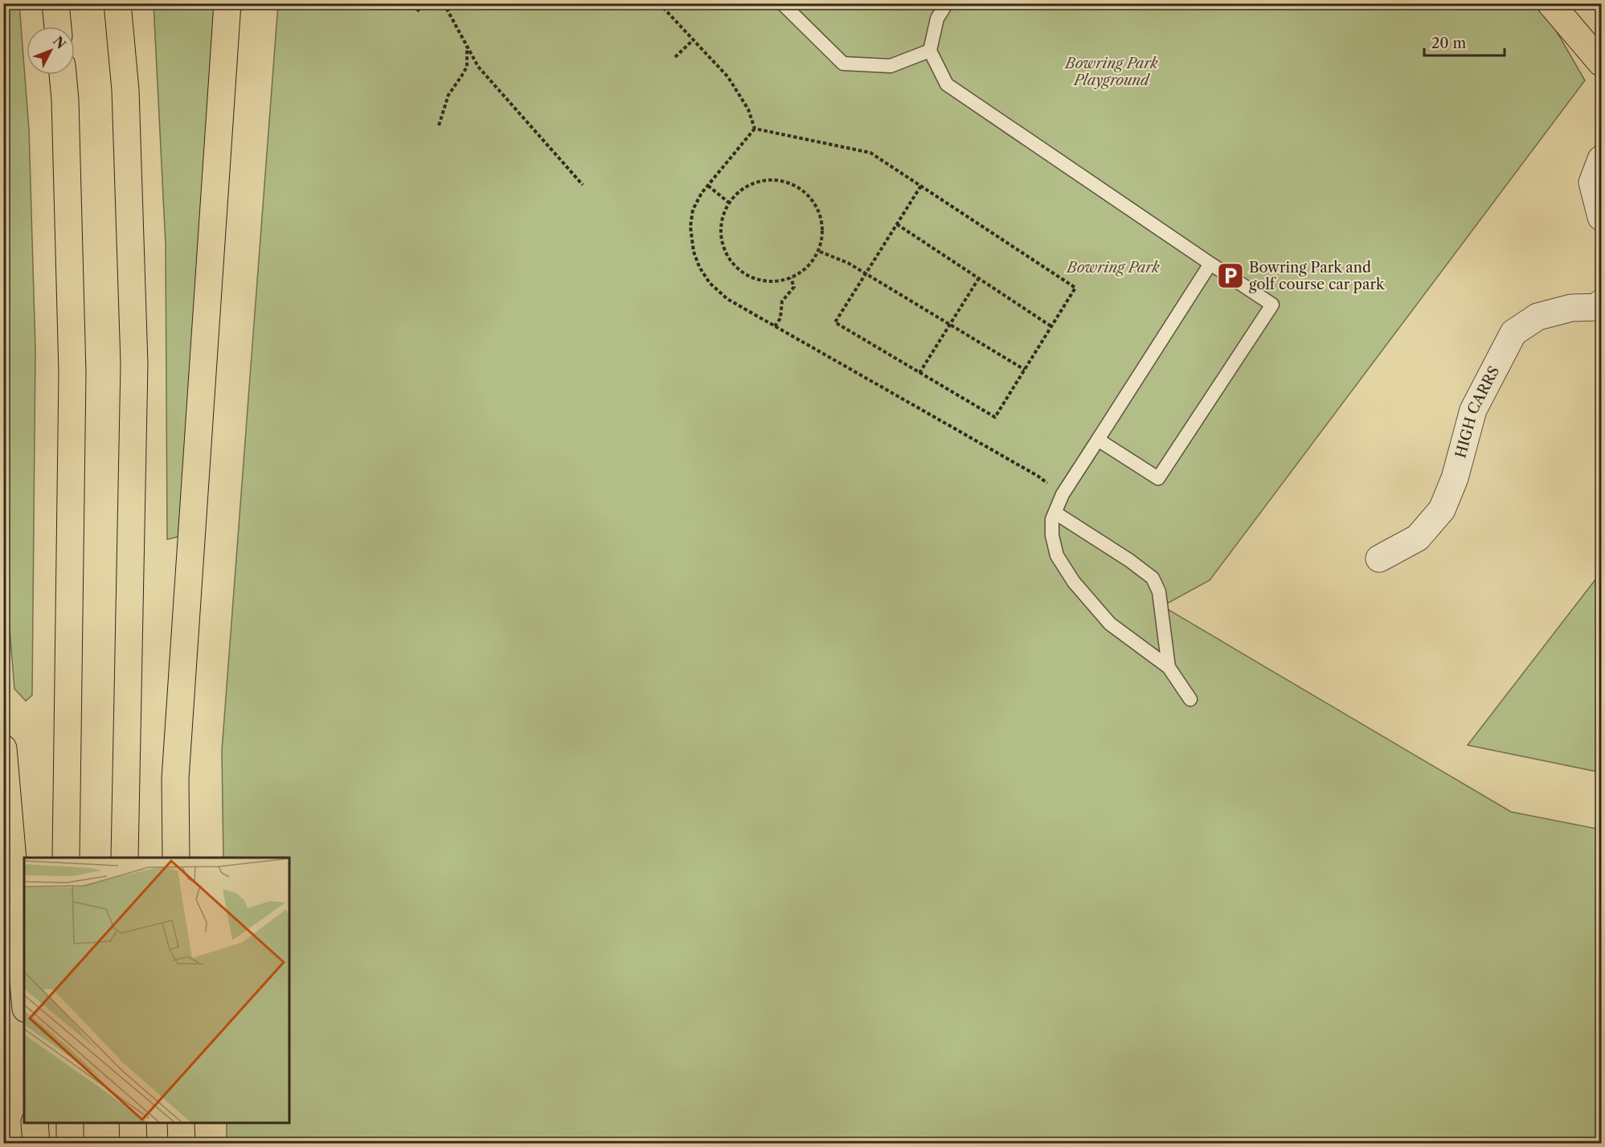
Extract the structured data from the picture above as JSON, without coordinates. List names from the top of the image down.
{
  "streets": {
    "street": ["HIGH CARRS"]
  },
  "parks": ["Bowring Park Playground", "Bowring Park"],
  "places": {
    "parking": ["Bowring Park and golf course car park"]
  },
  "scale_bar": "20 m",
  "north": "top right"
}
